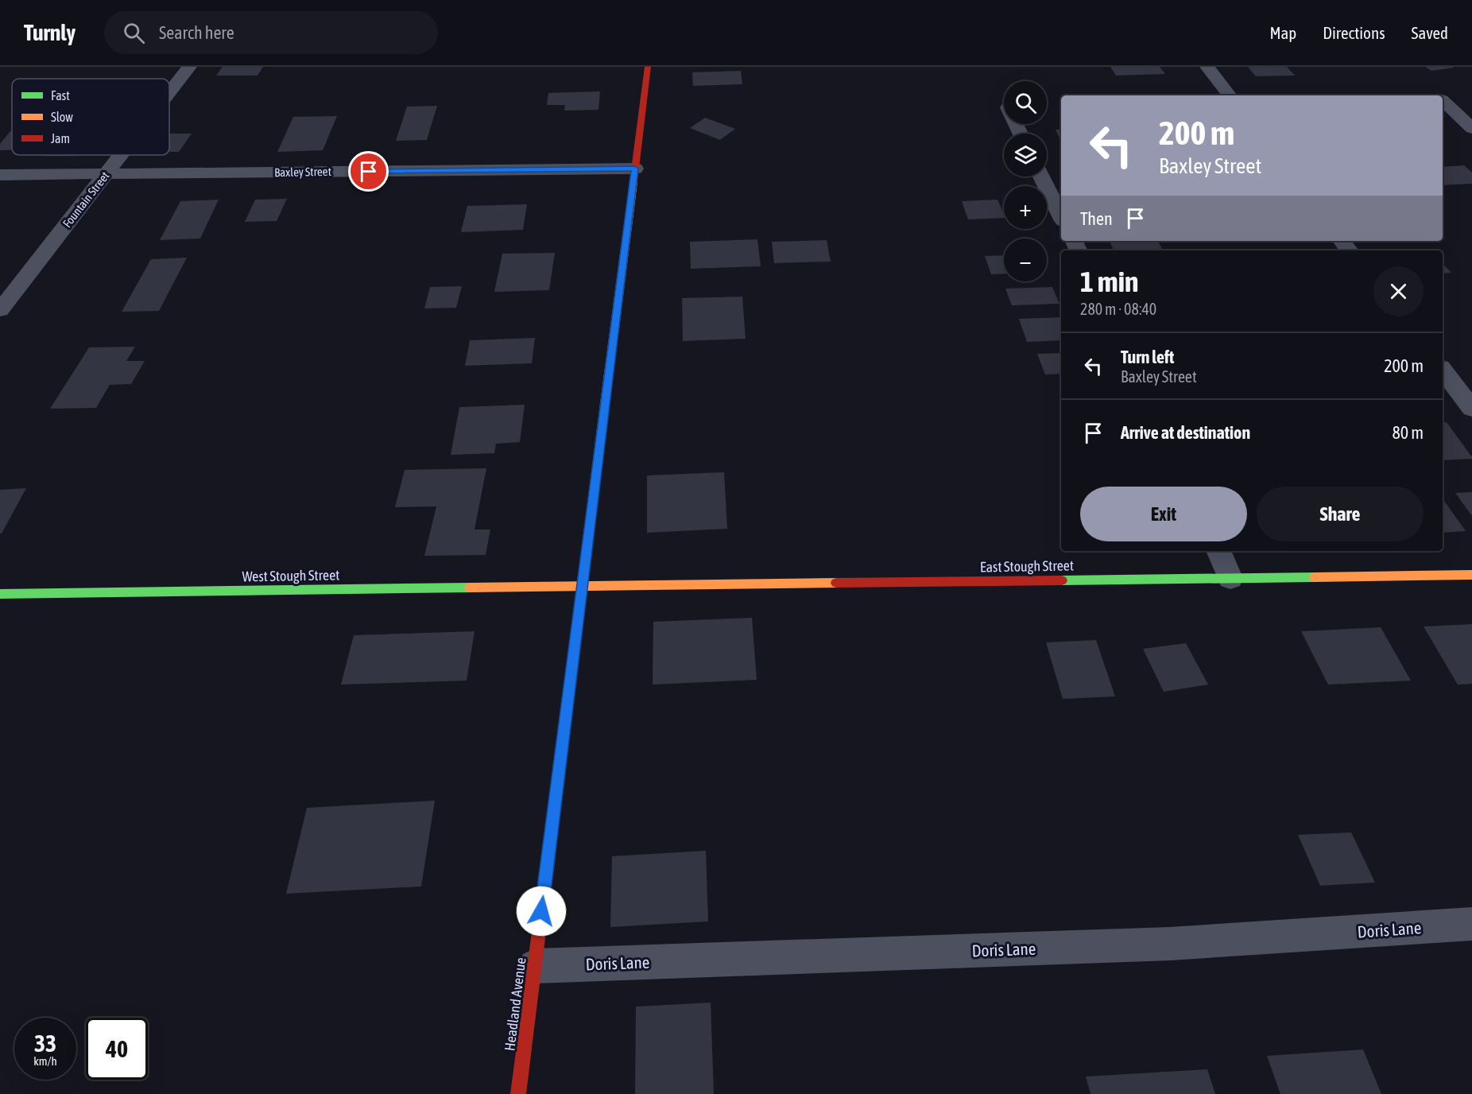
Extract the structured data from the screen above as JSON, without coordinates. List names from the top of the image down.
{
  "streets": {
    "street": [
      "Baxley Street",
      "Fountain Street",
      "East Stough Street",
      "West Stough Street",
      "Doris Lane",
      "Headland Avenue"
    ]
  },
  "crossings": [
    ["Baxley Street", "Fountain Street"],
    ["Baxley Street", "Headland Avenue"],
    ["East Stough Street", "West Stough Street"],
    ["East Stough Street", "Headland Avenue"],
    ["West Stough Street", "Headland Avenue"],
    ["Doris Lane", "Headland Avenue"]
  ],
  "legend": ["Fast", "Slow", "Jam"],
  "page": {
    "header": "Turnly",
    "search": "Search here",
    "nav": ["Map", "Directions", "Saved"],
    "map_buttons": ["+", "−"],
    "turn": ["200 m", "Baxley Street"],
    "then": "Then",
    "heading": ["1 min", "280 m · 08:40"],
    "list": [
      {
        "name": "Turn left",
        "note": "Baxley Street",
        "value": "200 m"
      },
      {
        "name": "Arrive at destination",
        "value": "80 m"
      }
    ],
    "buttons": ["Exit", "Share"],
    "speed": "33 km/h",
    "limit": "40"
  }
}
